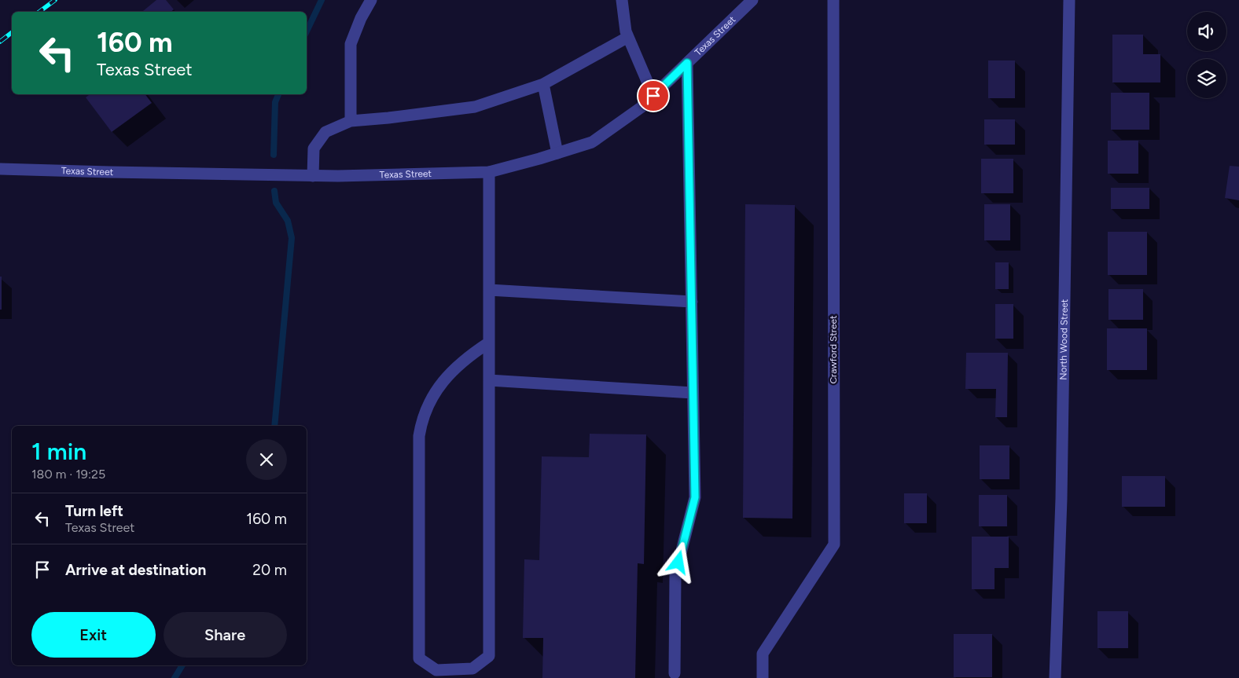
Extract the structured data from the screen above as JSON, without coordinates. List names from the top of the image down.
{
  "streets": {
    "street": ["Texas Street", "North Wood Street", "Crawford Street"]
  },
  "page": {
    "turn": ["160 m", "Texas Street"],
    "heading": ["1 min", "180 m · 19:25"],
    "list": [
      {
        "name": "Turn left",
        "note": "Texas Street",
        "value": "160 m"
      },
      {
        "name": "Arrive at destination",
        "value": "20 m"
      }
    ],
    "buttons": ["Exit", "Share"]
  }
}
